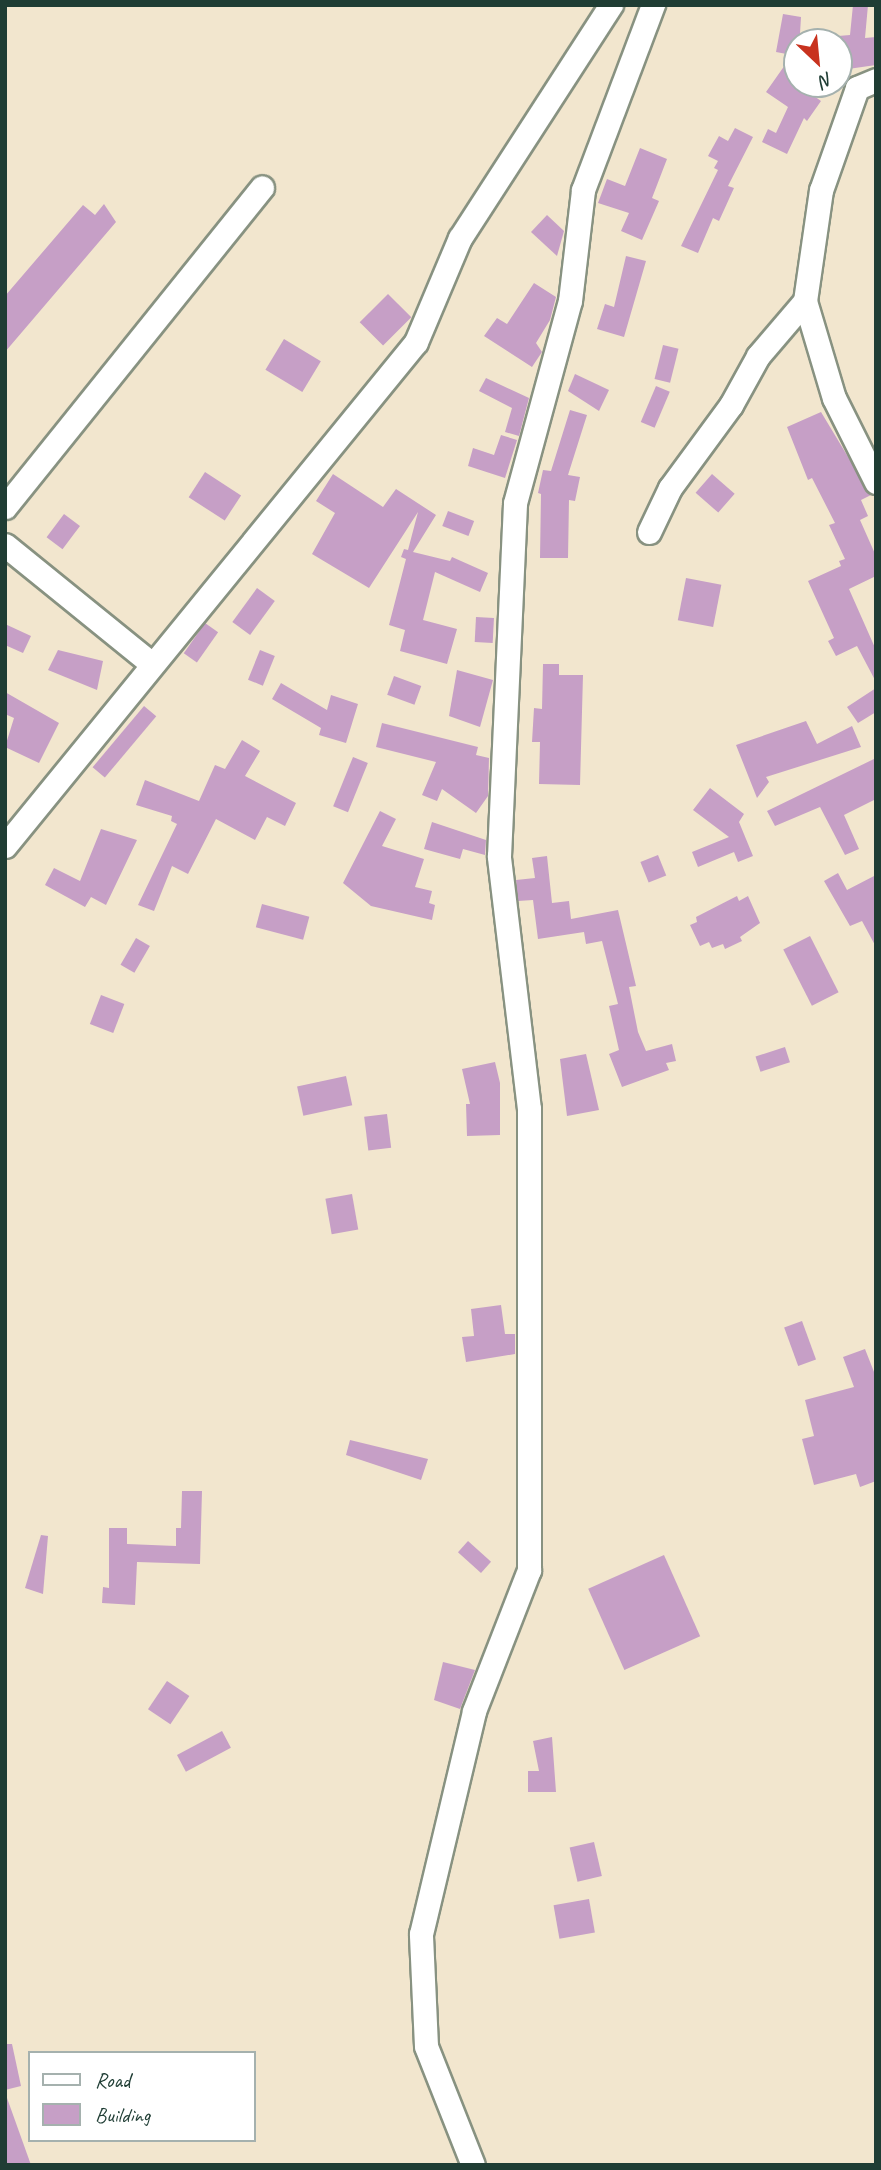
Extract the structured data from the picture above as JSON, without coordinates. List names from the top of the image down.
{
  "legend": ["Road", "Building"],
  "north": "bottom right"
}
